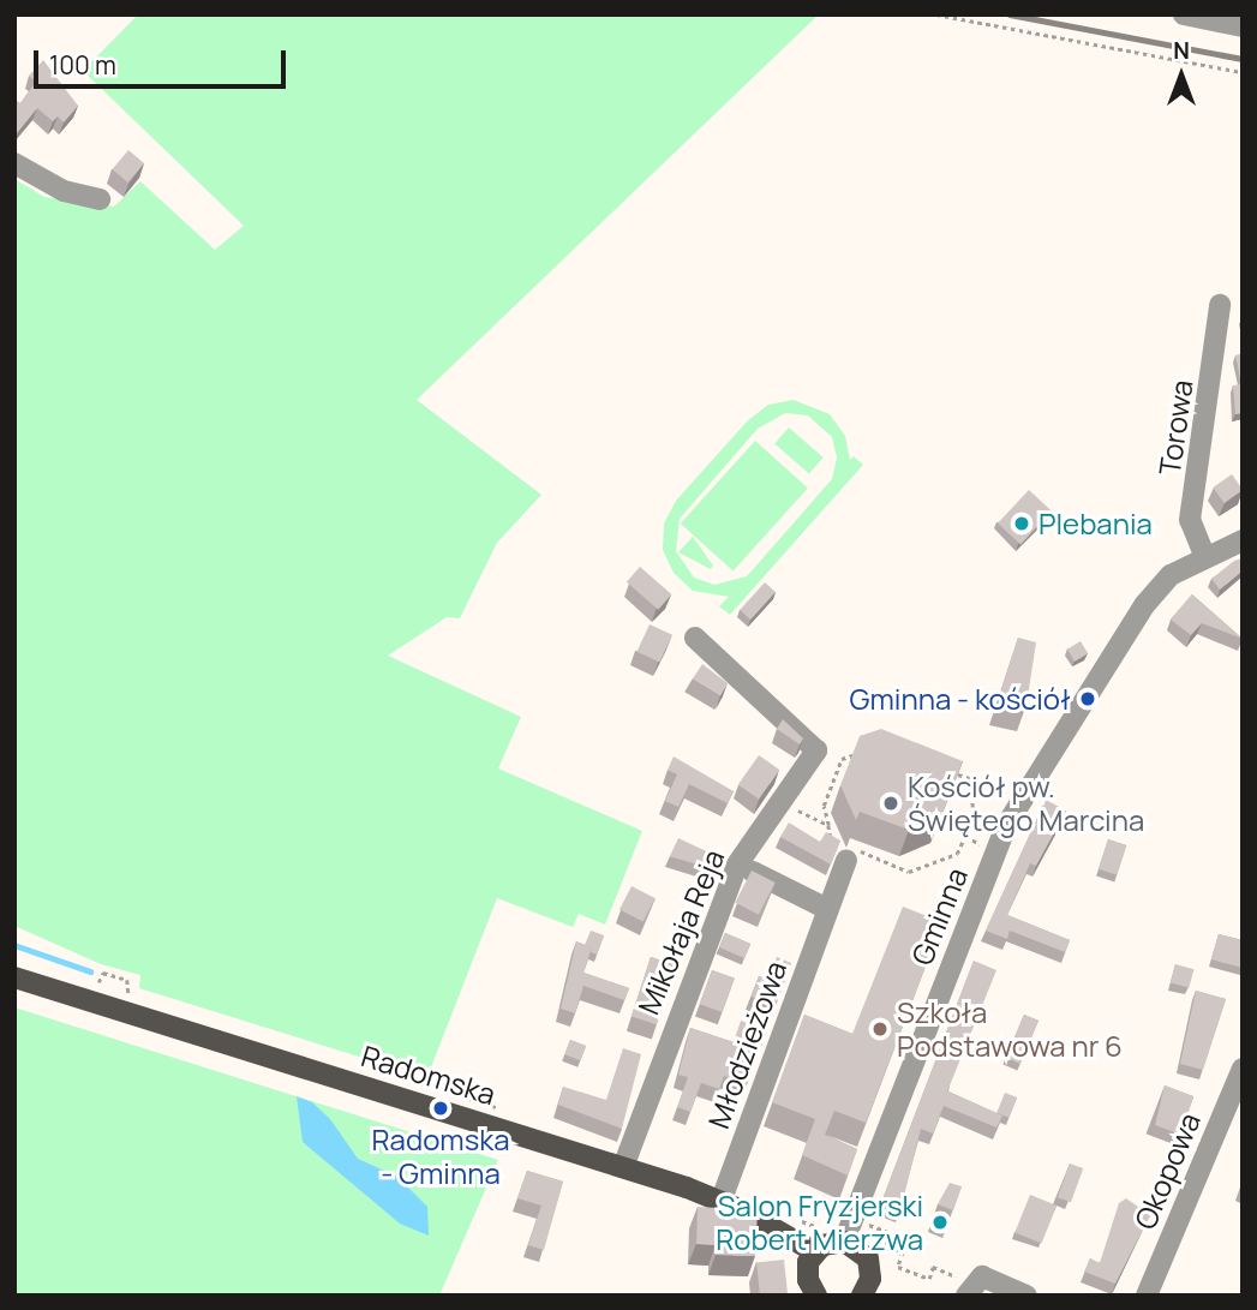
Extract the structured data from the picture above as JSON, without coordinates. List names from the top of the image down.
{
  "streets": {
    "main road": ["Radomska"],
    "street": [
      "Torowa",
      "Gminna",
      "Mikołaja Reja",
      "Młodzieżowa",
      "Okopowa"
    ]
  },
  "crossings": [
    ["Torowa", "Gminna"],
    ["Mikołaja Reja", "Radomska"],
    ["Młodzieżowa", "Radomska"]
  ],
  "places": [
    "Plebania",
    "Gminna - kościół",
    "Kościół pw. Świętego Marcina",
    "Szkoła Podstawowa nr 6",
    "Radomska - Gminna",
    "Salon Fryzjerski Robert Mierzwa"
  ],
  "scale_bar": "100 m",
  "north": "top"
}
